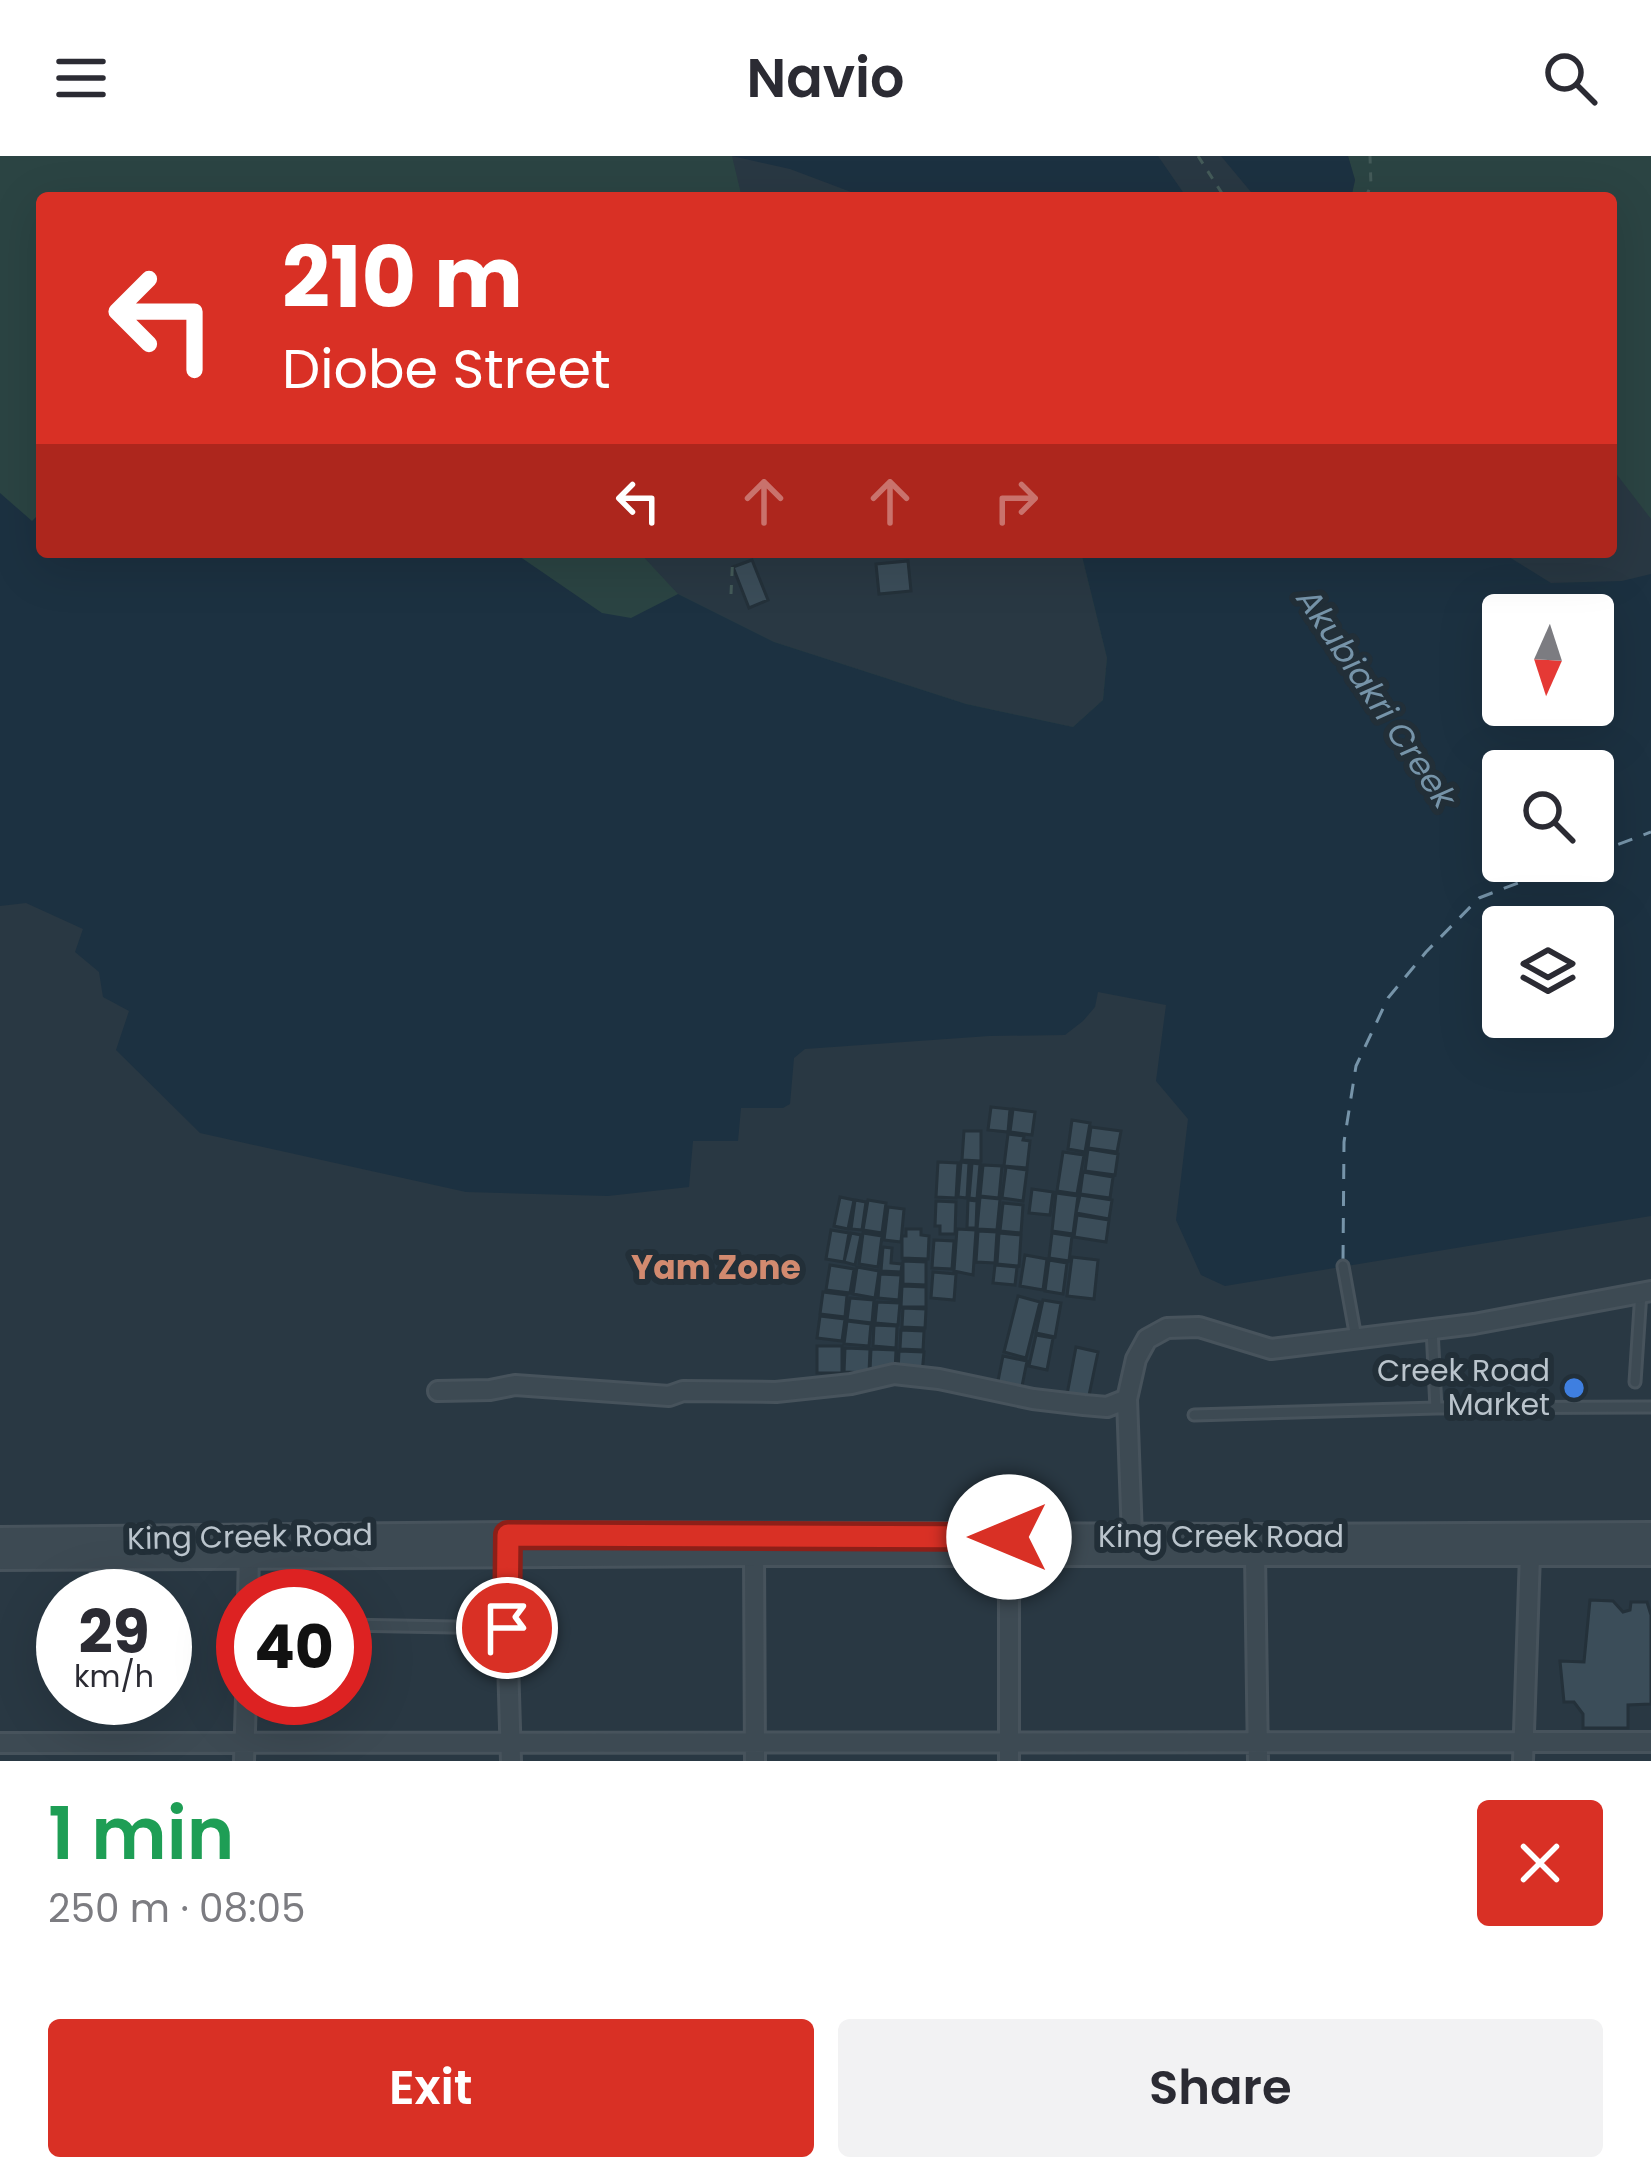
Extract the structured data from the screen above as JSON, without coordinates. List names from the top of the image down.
{
  "streets": {
    "street": ["King Creek Road"]
  },
  "districts": ["Yam Zone"],
  "water": ["Akubiakri Creek"],
  "places": ["Creek Road Market"],
  "north": "bottom",
  "page": {
    "header": "Navio",
    "turn": ["210 m", "Diobe Street"],
    "speed": "29 km/h",
    "limit": "40",
    "heading": ["1 min", "250 m · 08:05"],
    "buttons": ["Exit", "Share"]
  }
}
